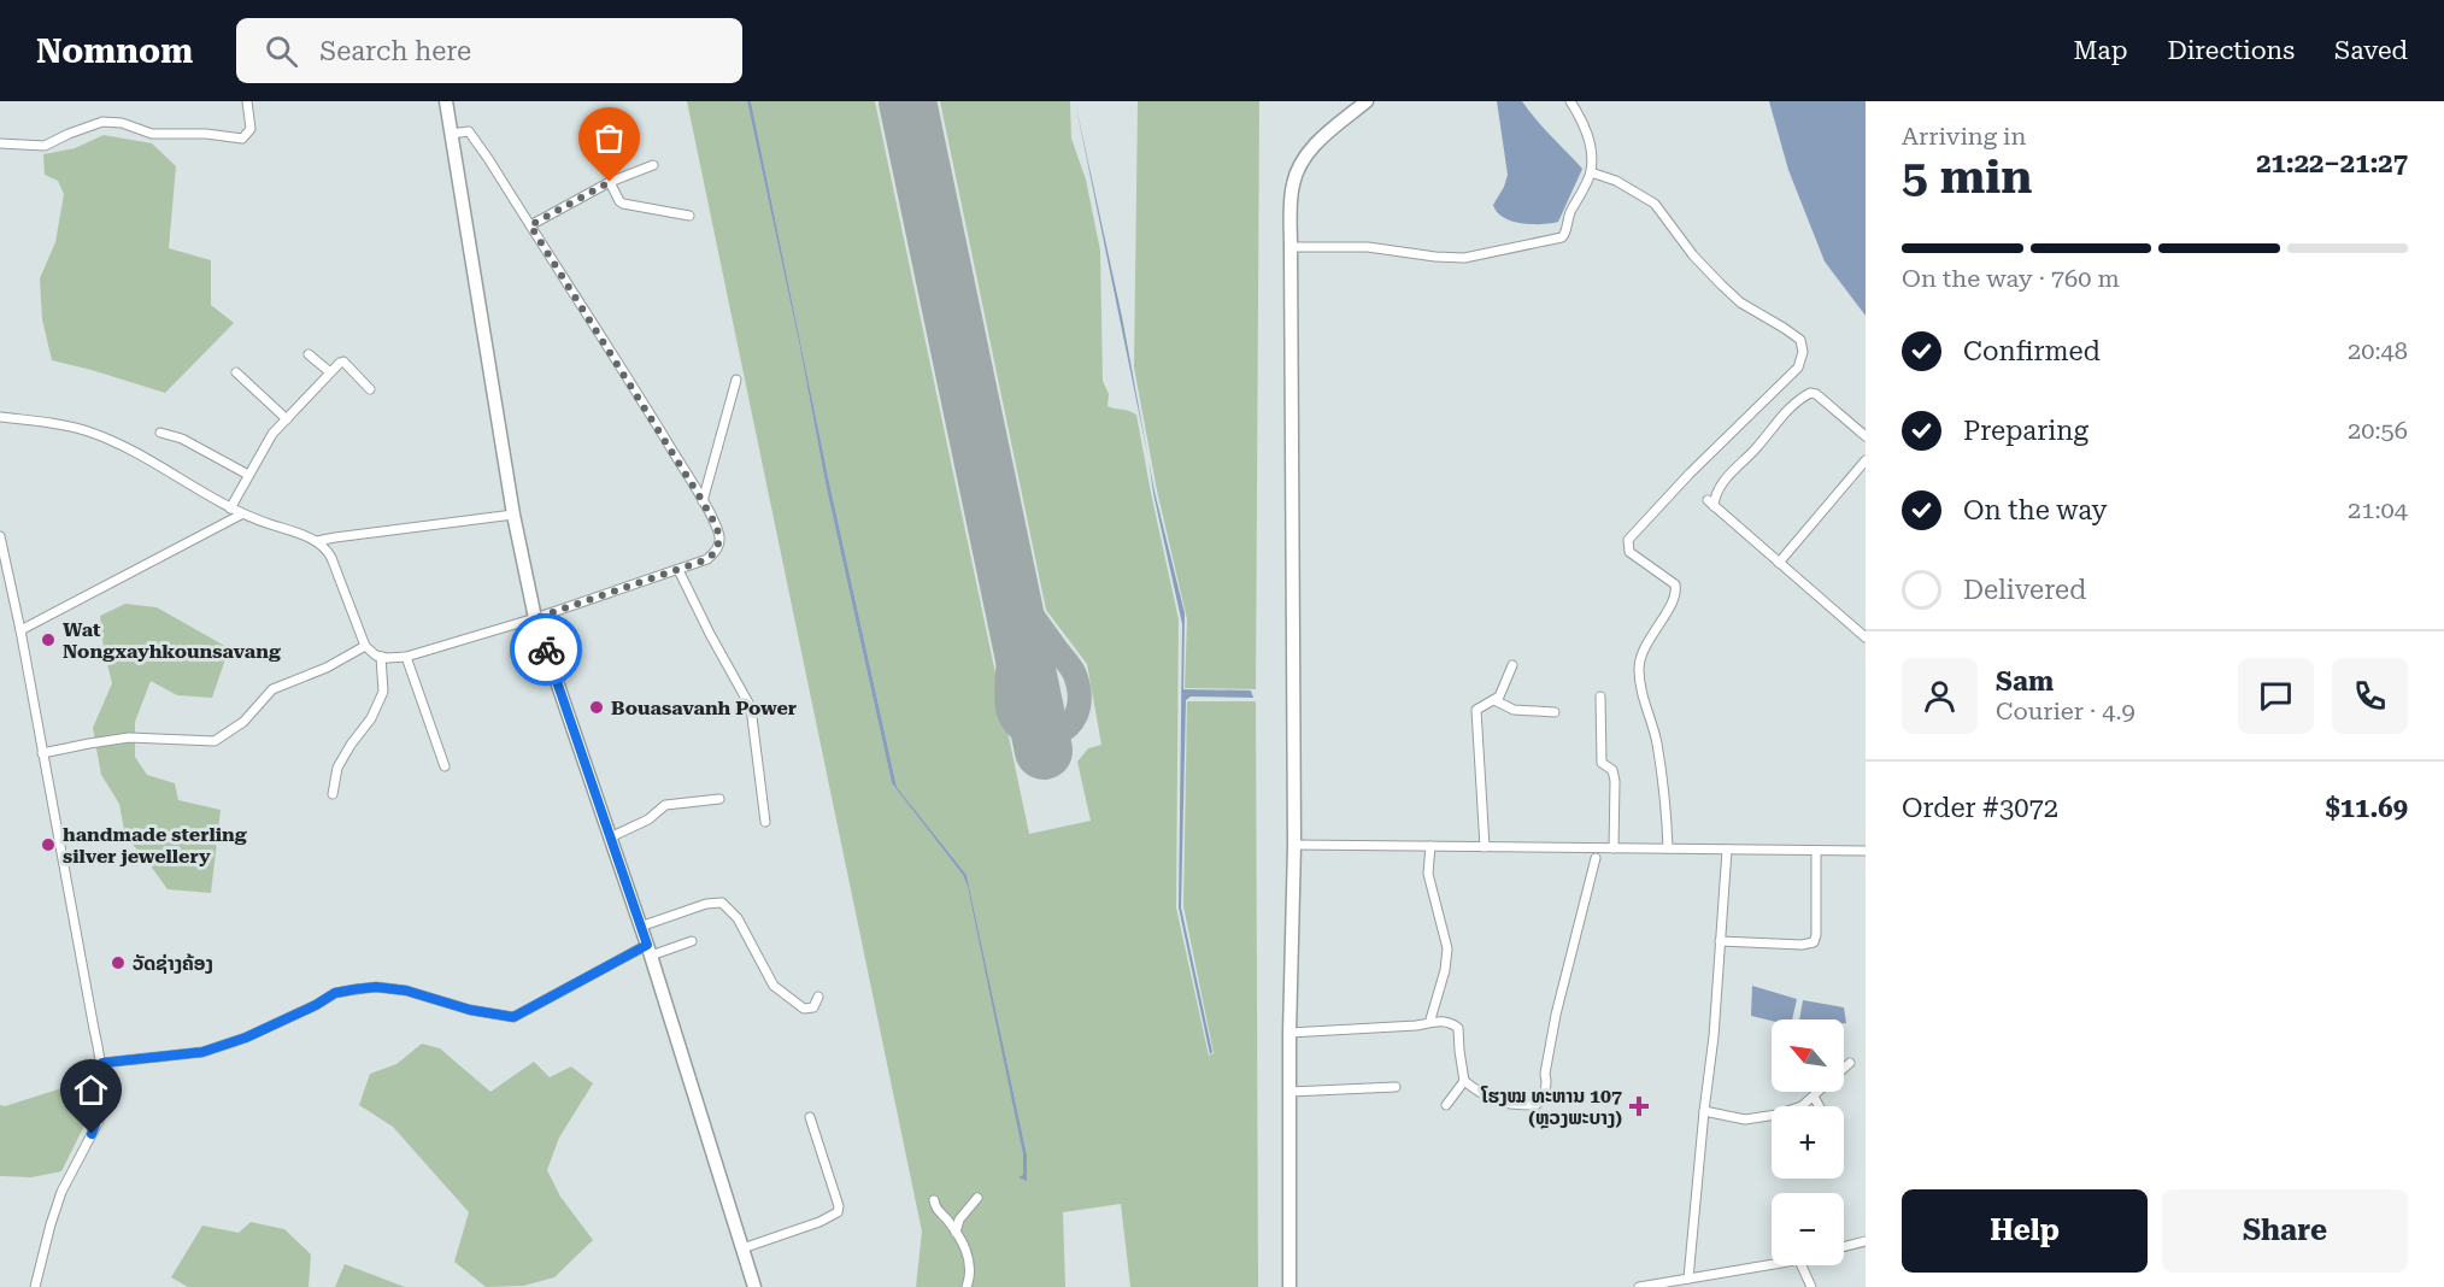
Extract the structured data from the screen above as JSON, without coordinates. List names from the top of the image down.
{
  "places": {
    "other": [
      "Wat Nongxayhkounsavang",
      "Bouasavanh Power",
      "handmade sterling silver jewellery",
      "ວັດຊ່າງຄ້ອງ"
    ],
    "health": ["ໂຮງໝ ທະຫານ 107 (ຫຼວງພະບາງ)"]
  },
  "north": "top left",
  "page": {
    "header": "Nomnom",
    "search": "Search here",
    "nav": ["Map", "Directions", "Saved"],
    "heading": ["5 min", "Arriving in", "21:22–21:27"],
    "panel": [
      "Sam",
      "Courier · 4.9",
      "Order #3072",
      "$11.69"
    ],
    "bar": "On the way · 760 m",
    "list": [
      ["Confirmed", "20:48"],
      ["Preparing", "20:56"],
      ["On the way", "21:04"],
      "Delivered"
    ],
    "map_buttons": ["+", "−"],
    "buttons": ["Help", "Share"]
  }
}
